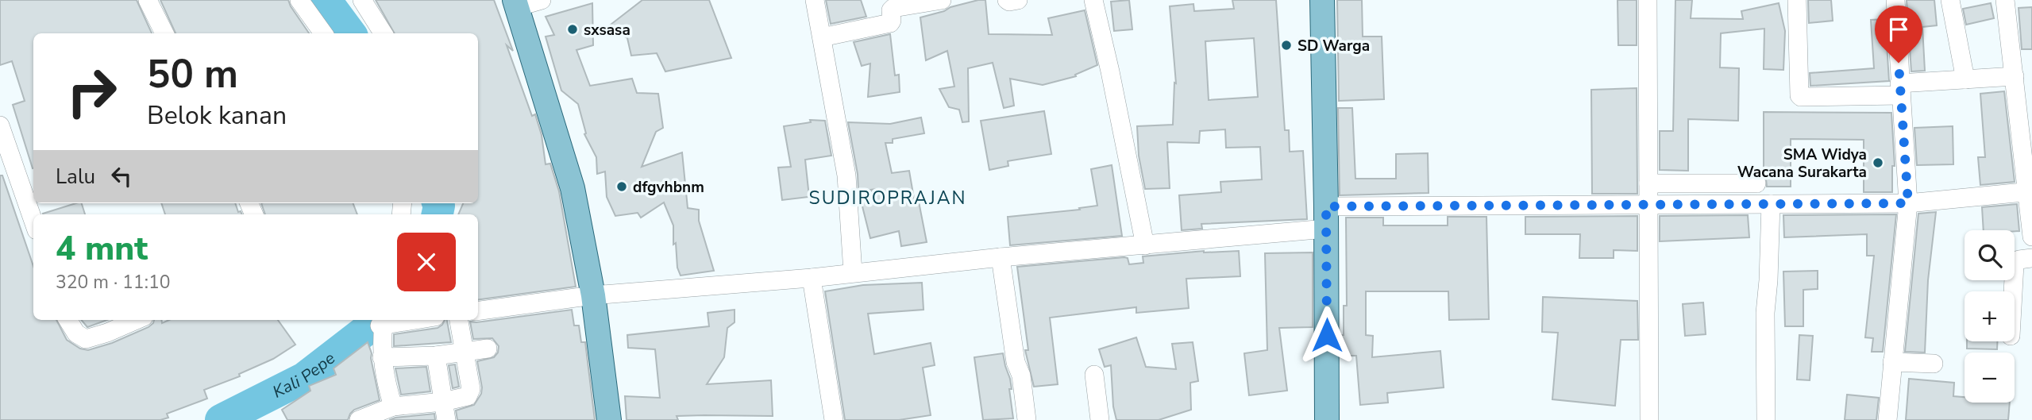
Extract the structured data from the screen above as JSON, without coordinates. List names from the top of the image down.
{
  "districts": ["SUDIROPRAJAN"],
  "water": ["Kali Pepe"],
  "places": [
    "sxsasa",
    "SD Warga",
    "SMA Widya Wacana Surakarta",
    "dfgvhbnm"
  ],
  "page": {
    "turn": ["50 m", "Belok kanan"],
    "then": "Lalu",
    "heading": ["4 mnt", "320 m · 11:10"],
    "map_buttons": ["+", "−"]
  }
}
